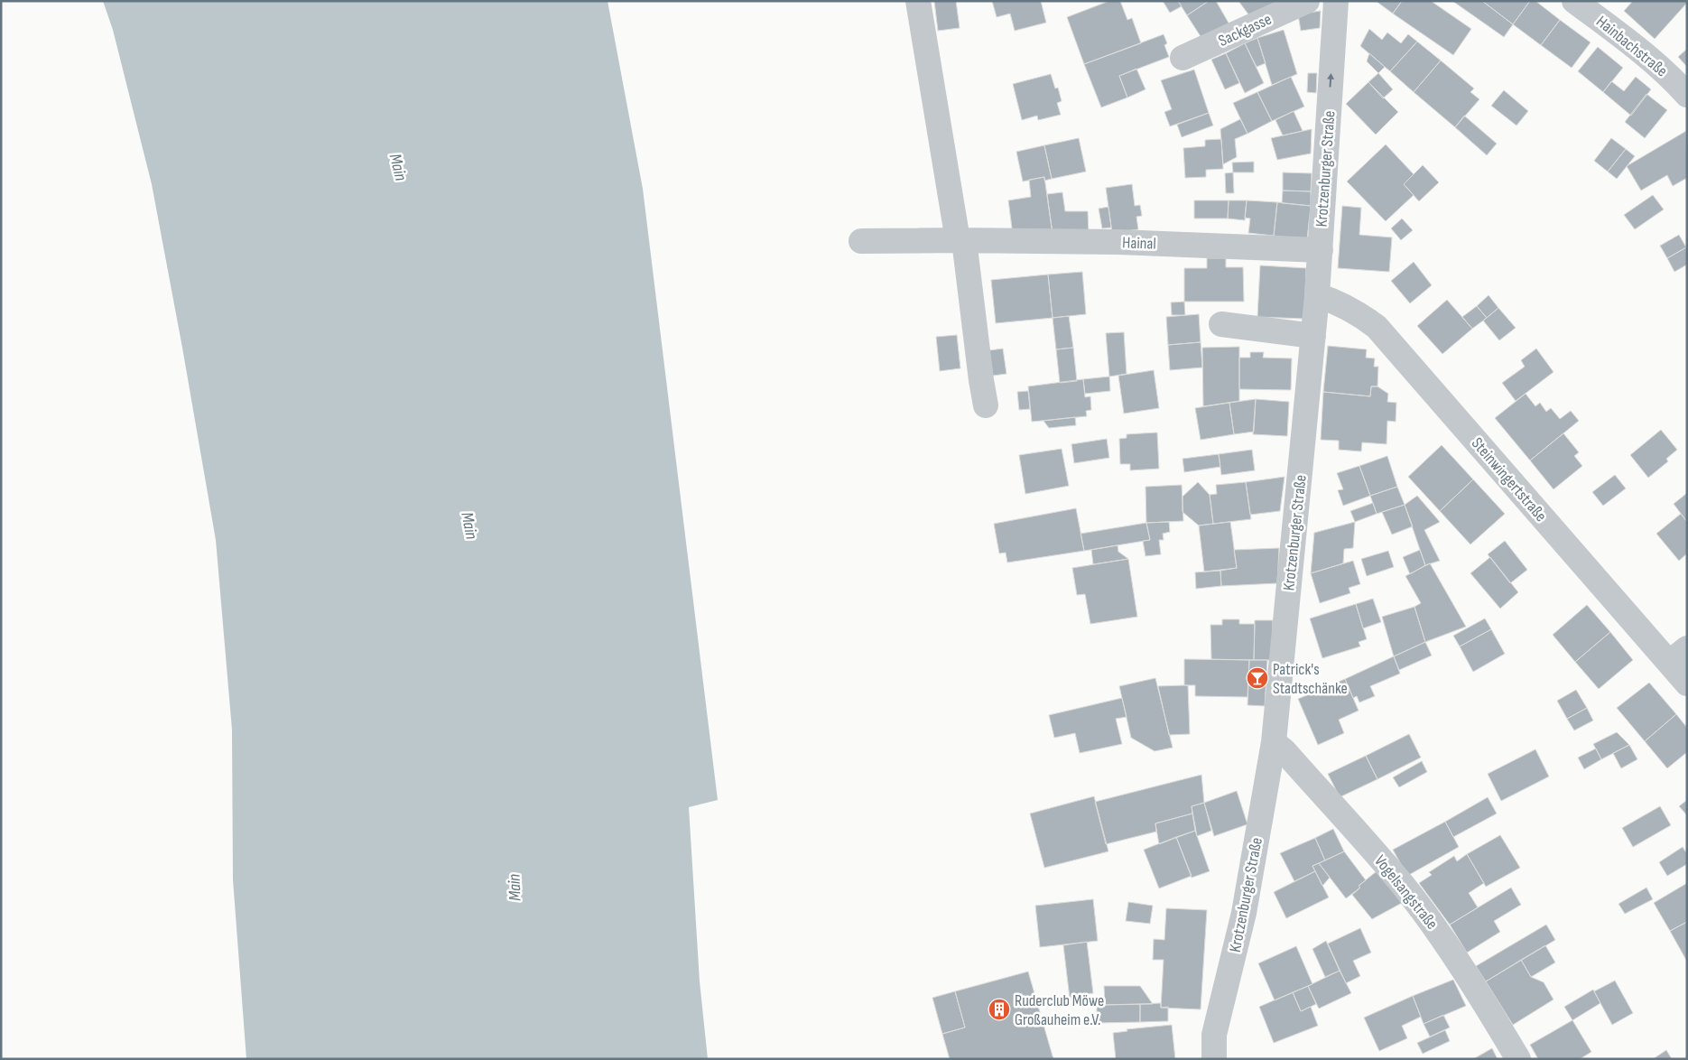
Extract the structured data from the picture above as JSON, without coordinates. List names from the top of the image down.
{
  "streets": {
    "street": [
      "Sackgasse",
      "Hainbachstraße",
      "Krotzenburger Straße",
      "Hainal",
      "Steinwingertstraße",
      "Vogelsangstraße"
    ]
  },
  "crossings": [
    ["Krotzenburger Straße", "Hainal"],
    ["Krotzenburger Straße", "Steinwingertstraße"],
    ["Krotzenburger Straße", "Vogelsangstraße"]
  ],
  "water": ["Main"],
  "places": {
    "bar": ["Patrick's Stadtschänke"],
    "building": ["Ruderclub Möwe Großauheim e.V."]
  }
}
